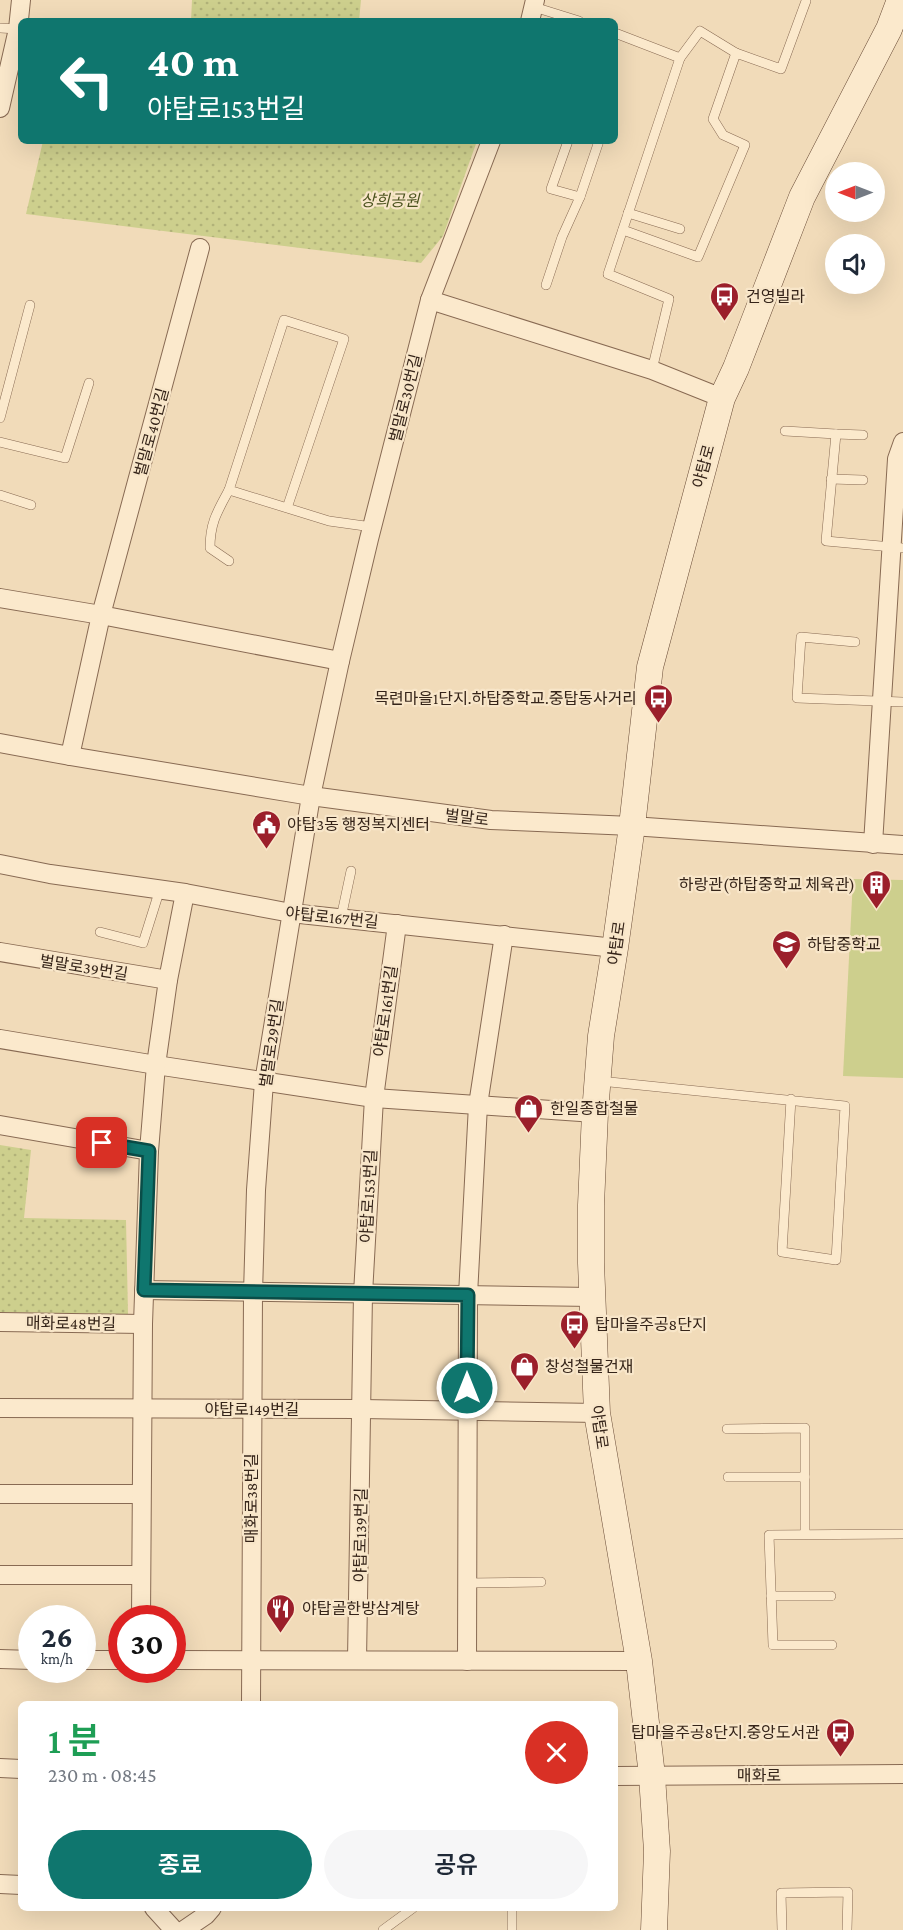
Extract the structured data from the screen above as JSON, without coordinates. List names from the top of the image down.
{
  "streets": {
    "street": [
      "벌말로30번길",
      "벌말로40번길",
      "야탑로",
      "벌말로",
      "야탑로167번길",
      "벌말로39번길",
      "야탑로161번길",
      "벌말로29번길",
      "야탑로153번길",
      "매화로48번길",
      "야탑로149번길",
      "매화로38번길",
      "야탑로139번길",
      "매화로"
    ]
  },
  "crossings": [
    ["벌말로30번길", "벌말로"],
    ["벌말로30번길", "벌말로29번길"],
    ["벌말로40번길", "벌말로"],
    ["야탑로", "벌말로"],
    ["야탑로", "야탑로167번길"],
    ["야탑로", "야탑로149번길"],
    ["야탑로", "매화로"],
    ["벌말로", "벌말로29번길"],
    ["야탑로167번길", "야탑로161번길"],
    ["야탑로167번길", "벌말로29번길"],
    ["야탑로161번길", "야탑로153번길"],
    ["벌말로29번길", "매화로38번길"],
    ["야탑로149번길", "매화로38번길"],
    ["야탑로149번길", "야탑로139번길"]
  ],
  "parks": ["상희공원"],
  "places": {
    "bus stop": [
      "건영빌라",
      "목련마을1단지.하탑중학교.중탑동사거리",
      "탑마을주공8단지",
      "탑마을주공8단지.중앙도서관"
    ],
    "public building": ["야탑3동 행정복지센터"],
    "building": ["하랑관(하탑중학교 체육관)"],
    "school or university": ["하탑중학교"],
    "shop": ["한일종합철물", "창성철물건재"],
    "restaurant": ["야탑골한방삼계탕"]
  },
  "north": "left",
  "page": {
    "turn": ["40 m", "야탑로153번길"],
    "speed": "26 km/h",
    "limit": "30",
    "heading": ["1 분", "230 m · 08:45"],
    "buttons": ["종료", "공유"]
  }
}
